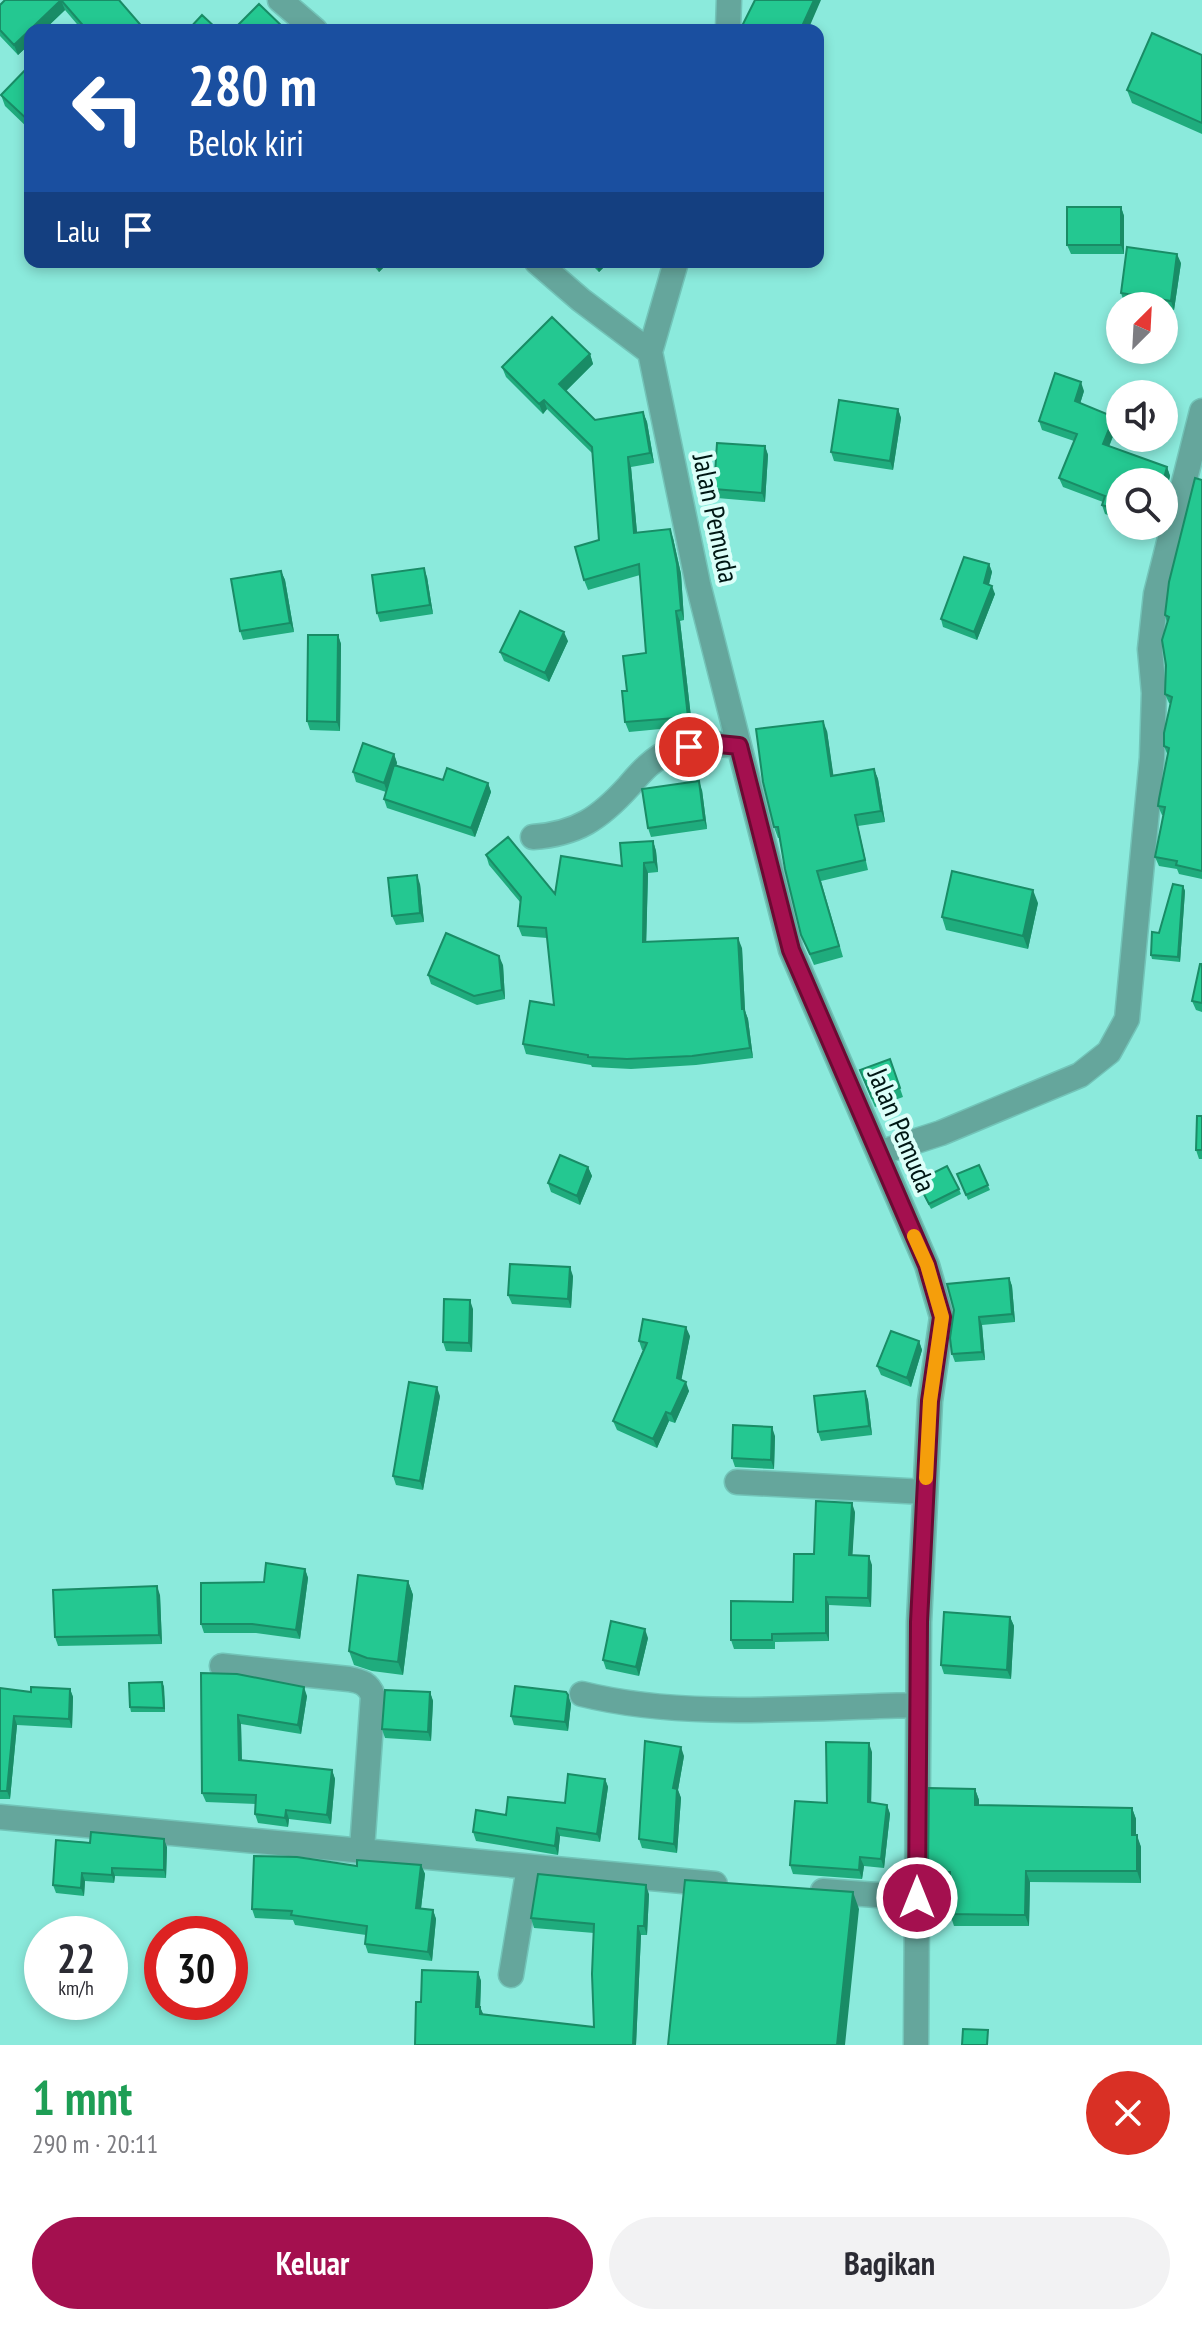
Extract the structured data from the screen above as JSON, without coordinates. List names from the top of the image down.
{
  "streets": {
    "street": ["Jalan Pemuda"]
  },
  "north": "top right",
  "page": {
    "turn": ["280 m", "Belok kiri"],
    "then": "Lalu",
    "speed": "22 km/h",
    "limit": "30",
    "heading": ["1 mnt", "290 m · 20:11"],
    "buttons": ["Keluar", "Bagikan"]
  }
}
